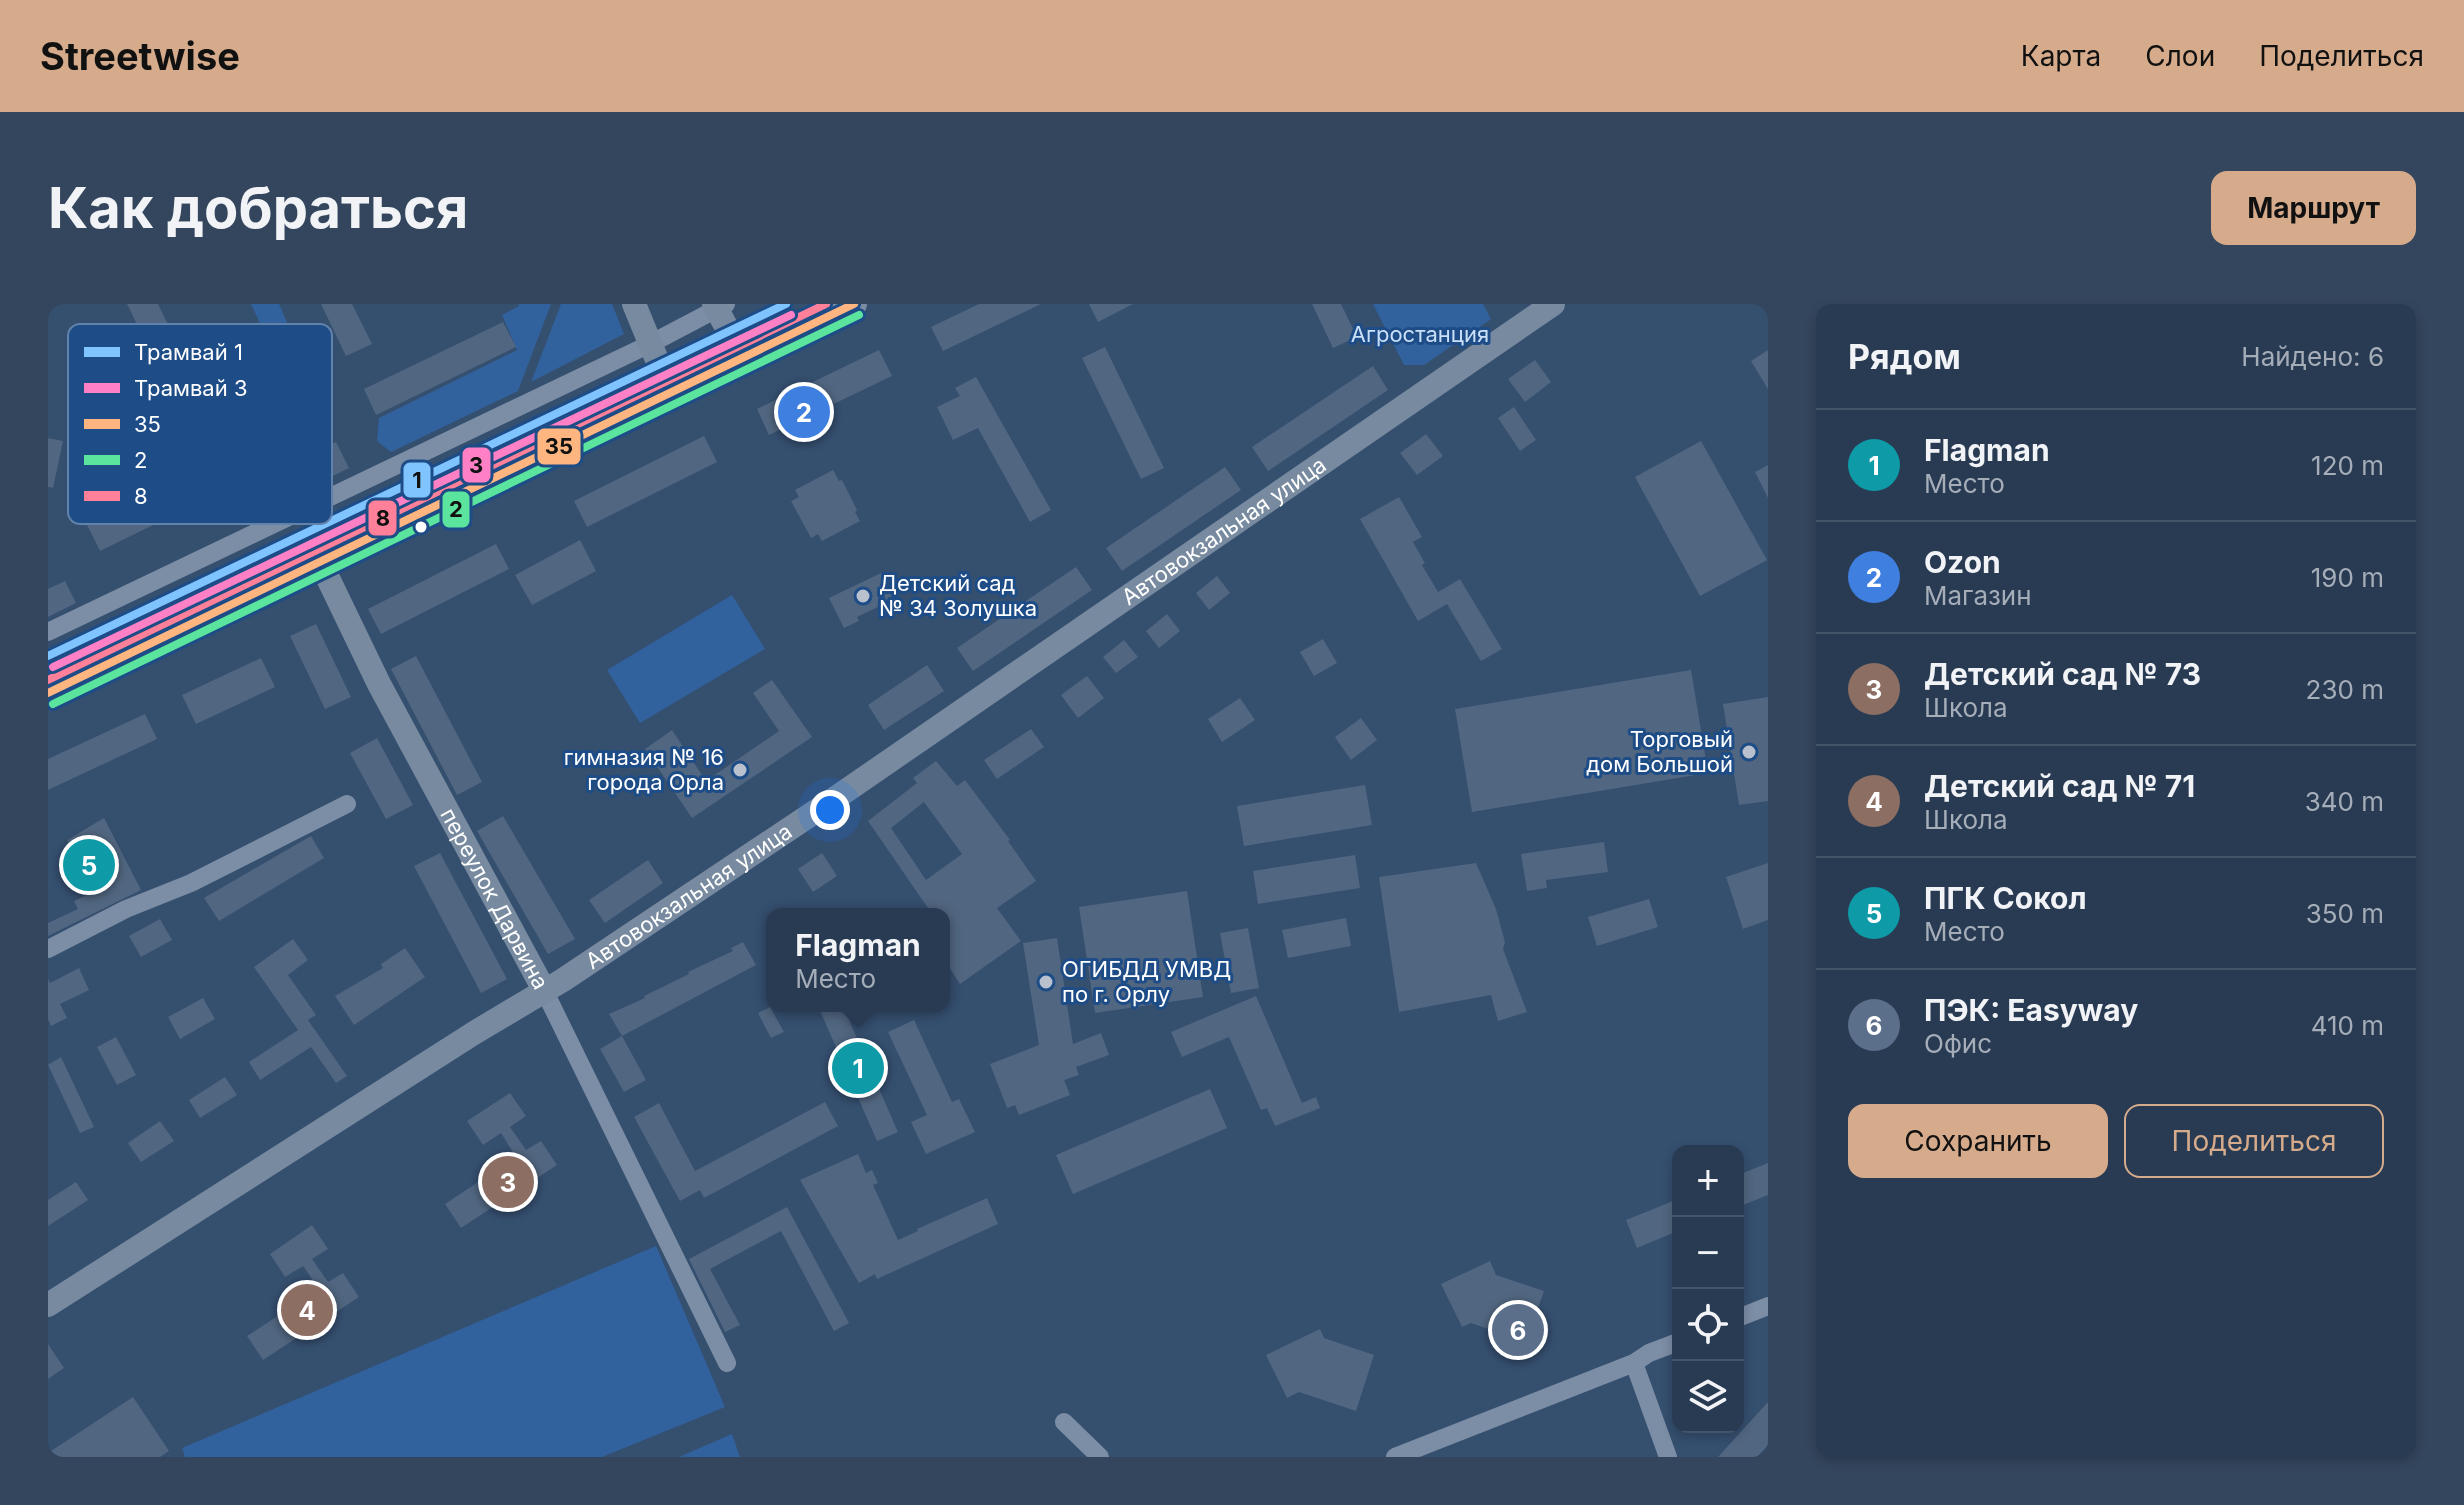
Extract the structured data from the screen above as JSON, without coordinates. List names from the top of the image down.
{
  "streets": {
    "street": ["Автовокзальная улица", "переулок Дарвина"]
  },
  "crossings": [
    ["Автовокзальная улица", "переулок Дарвина"]
  ],
  "parks": ["Агростанция"],
  "places": [
    "Детский сад № 34 Золушка",
    "Торговый дом Большой",
    "гимназия № 16 города Орла",
    "ОГИБДД УМВД по г. Орлу"
  ],
  "lines": [
    "tram line 1",
    "transit line 35",
    "transit line 8",
    "tram line 3",
    "transit line 2"
  ],
  "legend": [
    "Трамвай 1",
    "Трамвай 3",
    "35",
    "2",
    "8"
  ],
  "page": {
    "header": "Streetwise",
    "nav": ["Карта", "Слои", "Поделиться"],
    "buttons": [
      "Маршрут",
      ["Сохранить", "Поделиться"]
    ],
    "title": "Как добраться",
    "heading": ["Рядом", "Найдено: 6"],
    "pins": [
      "2",
      "5",
      "1",
      "3",
      "4",
      "6"
    ],
    "list": [
      {
        "mark": "1",
        "name": "Flagman",
        "note": "Место",
        "value": "120 m"
      },
      {
        "mark": "2",
        "name": "Ozon",
        "note": "Магазин",
        "value": "190 m"
      },
      {
        "mark": "3",
        "name": "Детский сад № 73",
        "note": "Школа",
        "value": "230 m"
      },
      {
        "mark": "4",
        "name": "Детский сад № 71",
        "note": "Школа",
        "value": "340 m"
      },
      {
        "mark": "5",
        "name": "ПГК Сокол",
        "note": "Место",
        "value": "350 m"
      },
      {
        "mark": "6",
        "name": "ПЭК: Easyway",
        "note": "Офис",
        "value": "410 m"
      }
    ],
    "popup": ["Flagman", "Место"],
    "map_buttons": ["+", "−"]
  }
}
